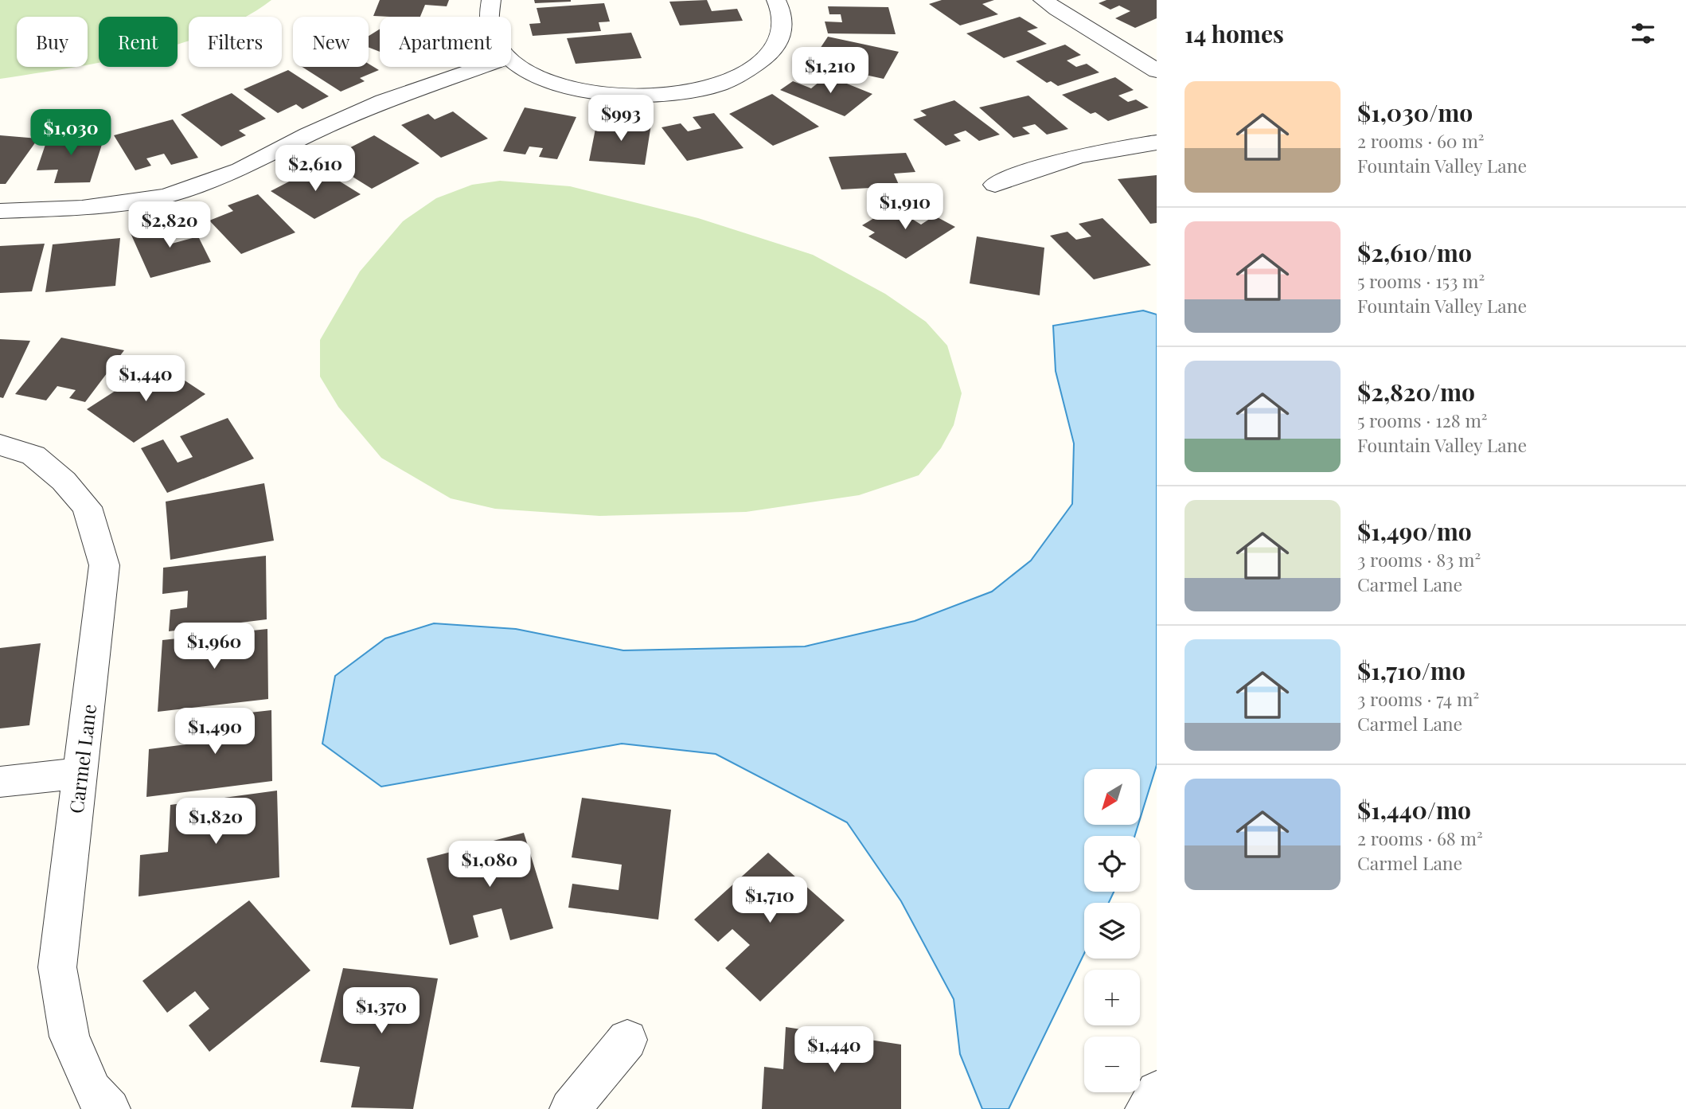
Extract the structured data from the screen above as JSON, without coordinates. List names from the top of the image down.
{
  "streets": {
    "street": ["Carmel Lane"]
  },
  "north": "bottom left",
  "page": {
    "heading": "14 homes",
    "chip": [
      "Buy",
      "Rent",
      "Filters",
      "New",
      "Apartment"
    ],
    "price": [
      "$1,210",
      "$993",
      "$1,030",
      "$2,610",
      "$1,910",
      "$2,820",
      "$1,440",
      "$1,960",
      "$1,490",
      "$1,820",
      "$1,080",
      "$1,710",
      "$1,370",
      "$1,440"
    ],
    "list": [
      {
        "name": "$1,030/mo",
        "note": "2 rooms · 60 m² · Fountain Valley Lane"
      },
      {
        "name": "$2,610/mo",
        "note": "5 rooms · 153 m² · Fountain Valley Lane"
      },
      {
        "name": "$2,820/mo",
        "note": "5 rooms · 128 m² · Fountain Valley Lane"
      },
      {
        "name": "$1,490/mo",
        "note": "3 rooms · 83 m² · Carmel Lane"
      },
      {
        "name": "$1,710/mo",
        "note": "3 rooms · 74 m² · Carmel Lane"
      },
      {
        "name": "$1,440/mo",
        "note": "2 rooms · 68 m² · Carmel Lane"
      }
    ],
    "map_buttons": ["+", "−"]
  }
}
